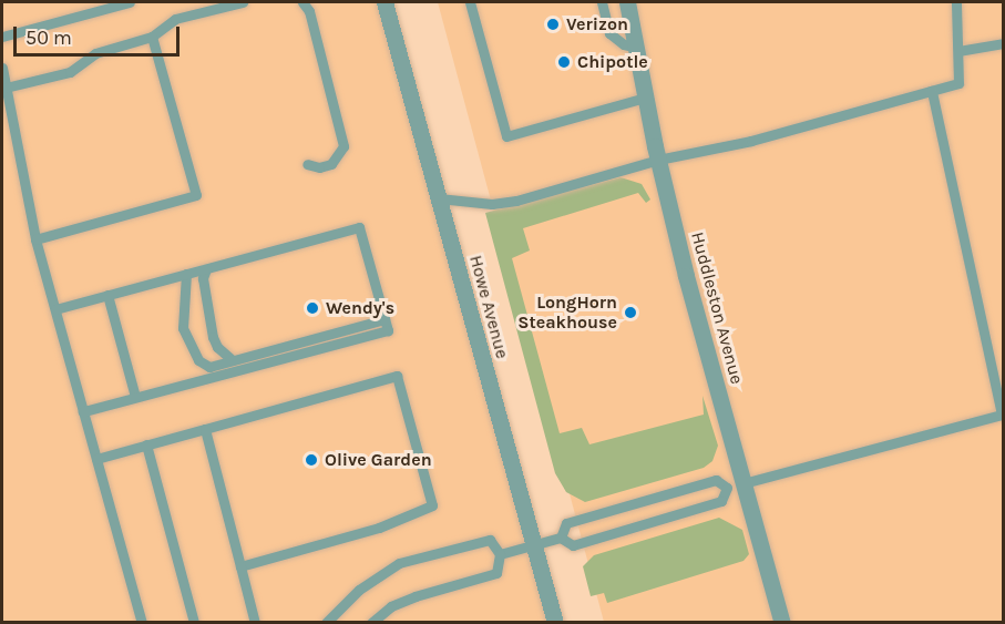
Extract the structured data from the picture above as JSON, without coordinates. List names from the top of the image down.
{
  "streets": {
    "street": ["Howe Avenue", "Huddleston Avenue"]
  },
  "places": [
    "Verizon",
    "Chipotle",
    "Wendy's",
    "LongHorn Steakhouse",
    "Olive Garden"
  ],
  "scale_bar": "50 m"
}
